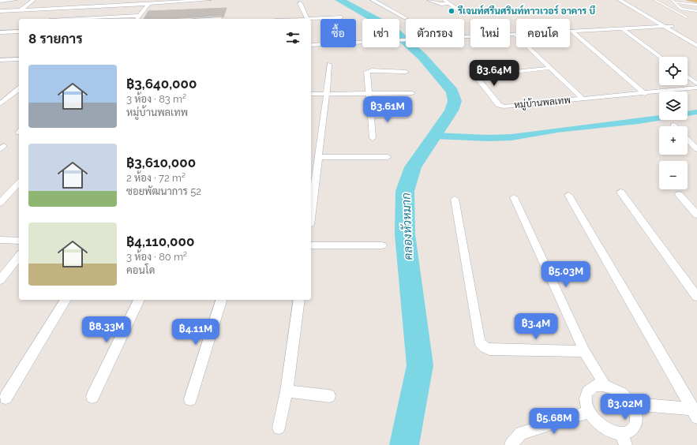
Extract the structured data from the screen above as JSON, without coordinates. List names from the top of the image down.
{
  "streets": {
    "street": ["หมู่บ้านพลเทพ"]
  },
  "water": ["คลองหัวหมาก"],
  "places": ["รีเจนท์ศรีนศรินท์ทาวเวอร์ อาคาร บี"],
  "page": {
    "chip": [
      "ซื้อ",
      "เช่า",
      "ตัวกรอง",
      "ใหม่",
      "คอนโด"
    ],
    "heading": "8 รายการ",
    "map_buttons": ["+", "−"],
    "list": [
      {
        "name": "฿3,640,000",
        "note": "3 ห้อง · 83 m² · หมู่บ้านพลเทพ"
      },
      {
        "name": "฿3,610,000",
        "note": "2 ห้อง · 72 m² · ซอยพัฒนาการ 52"
      },
      {
        "name": "฿4,110,000",
        "note": "3 ห้อง · 80 m² · คอนโด"
      }
    ],
    "price": [
      "฿3.64M",
      "฿3.61M",
      "฿5.03M",
      "฿3.4M",
      "฿8.33M",
      "฿4.11M",
      "฿3.02M",
      "฿5.68M"
    ]
  }
}
